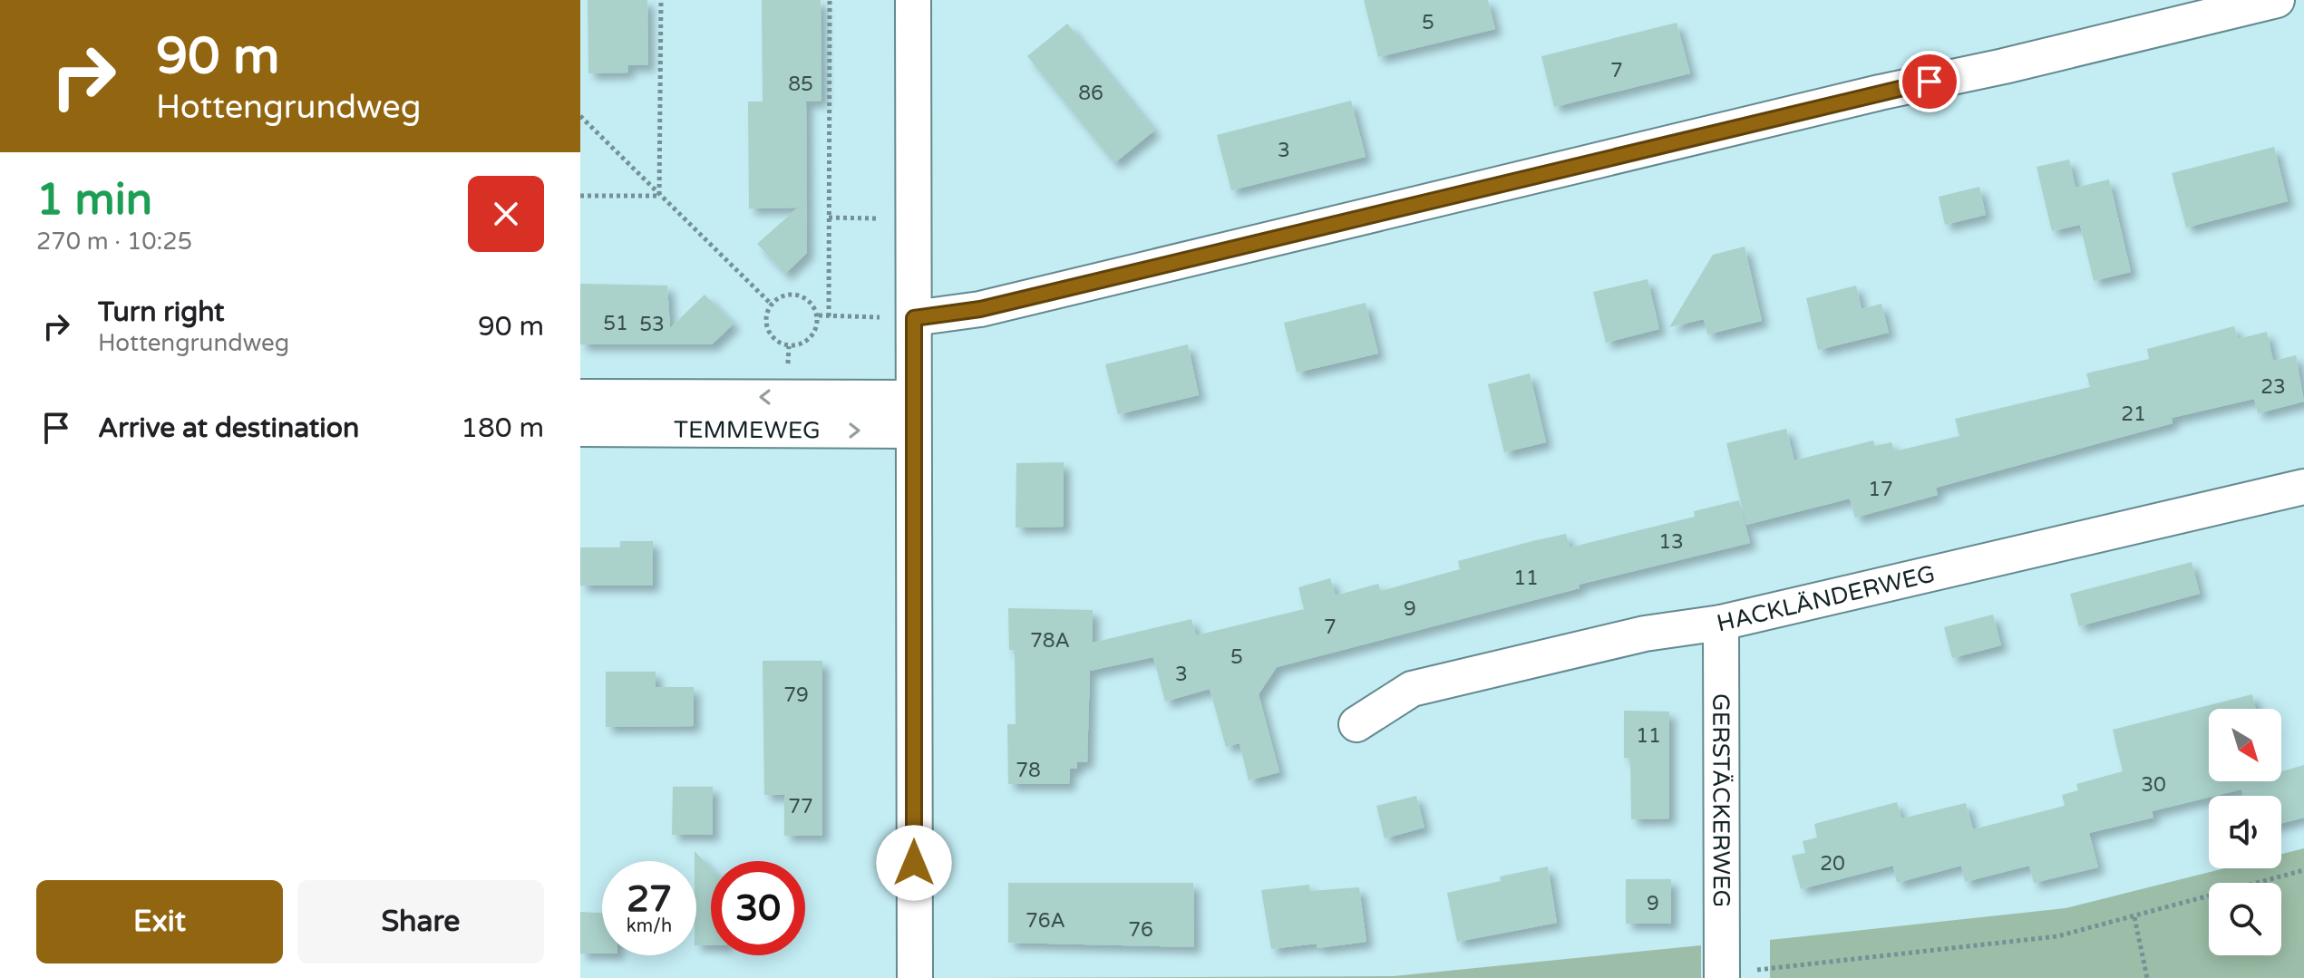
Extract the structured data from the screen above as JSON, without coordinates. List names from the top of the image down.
{
  "streets": {
    "street": ["TEMMEWEG", "HACKLÄNDERWEG", "GERSTÄCKERWEG"]
  },
  "crossings": [
    ["HACKLÄNDERWEG", "GERSTÄCKERWEG"]
  ],
  "house_numbers": [
    "5",
    "7",
    "85",
    "86",
    "3",
    "51",
    "53",
    "23",
    "21",
    "17",
    "13",
    "11",
    "9",
    "7",
    "78A",
    "5",
    "3",
    "79",
    "11",
    "78",
    "30",
    "77",
    "20",
    "9",
    "76A",
    "76"
  ],
  "north": "bottom right",
  "page": {
    "turn": ["90 m", "Hottengrundweg"],
    "heading": ["1 min", "270 m · 10:25"],
    "list": [
      {
        "name": "Turn right",
        "note": "Hottengrundweg",
        "value": "90 m"
      },
      {
        "name": "Arrive at destination",
        "value": "180 m"
      }
    ],
    "speed": "27 km/h",
    "limit": "30",
    "buttons": ["Exit", "Share"]
  }
}
